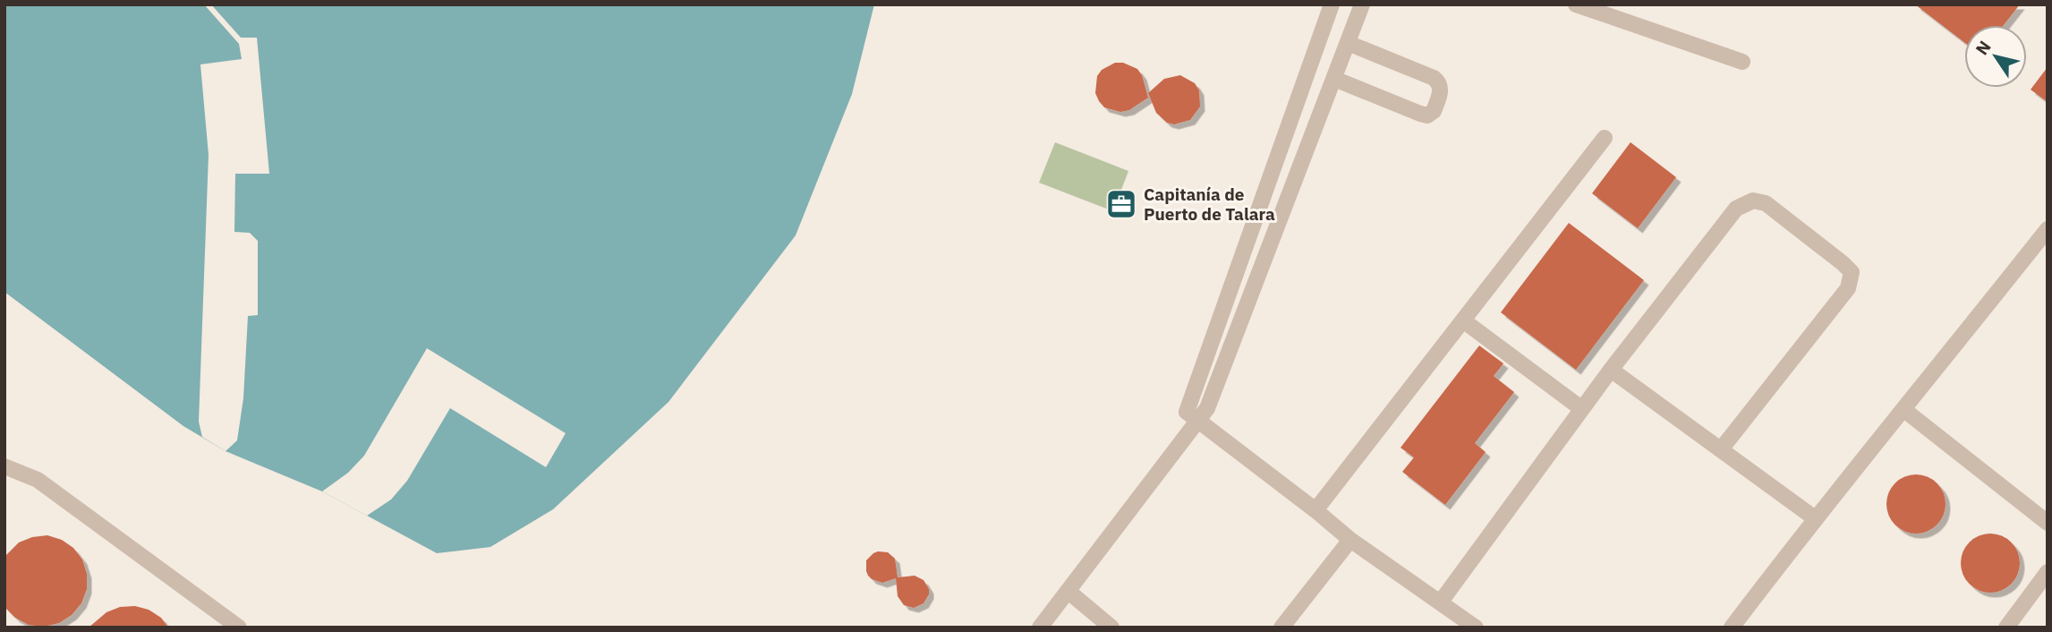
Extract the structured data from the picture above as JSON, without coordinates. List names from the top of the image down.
{
  "places": {
    "office": ["Capitanía de Puerto de Talara"]
  },
  "north": "top left"
}
